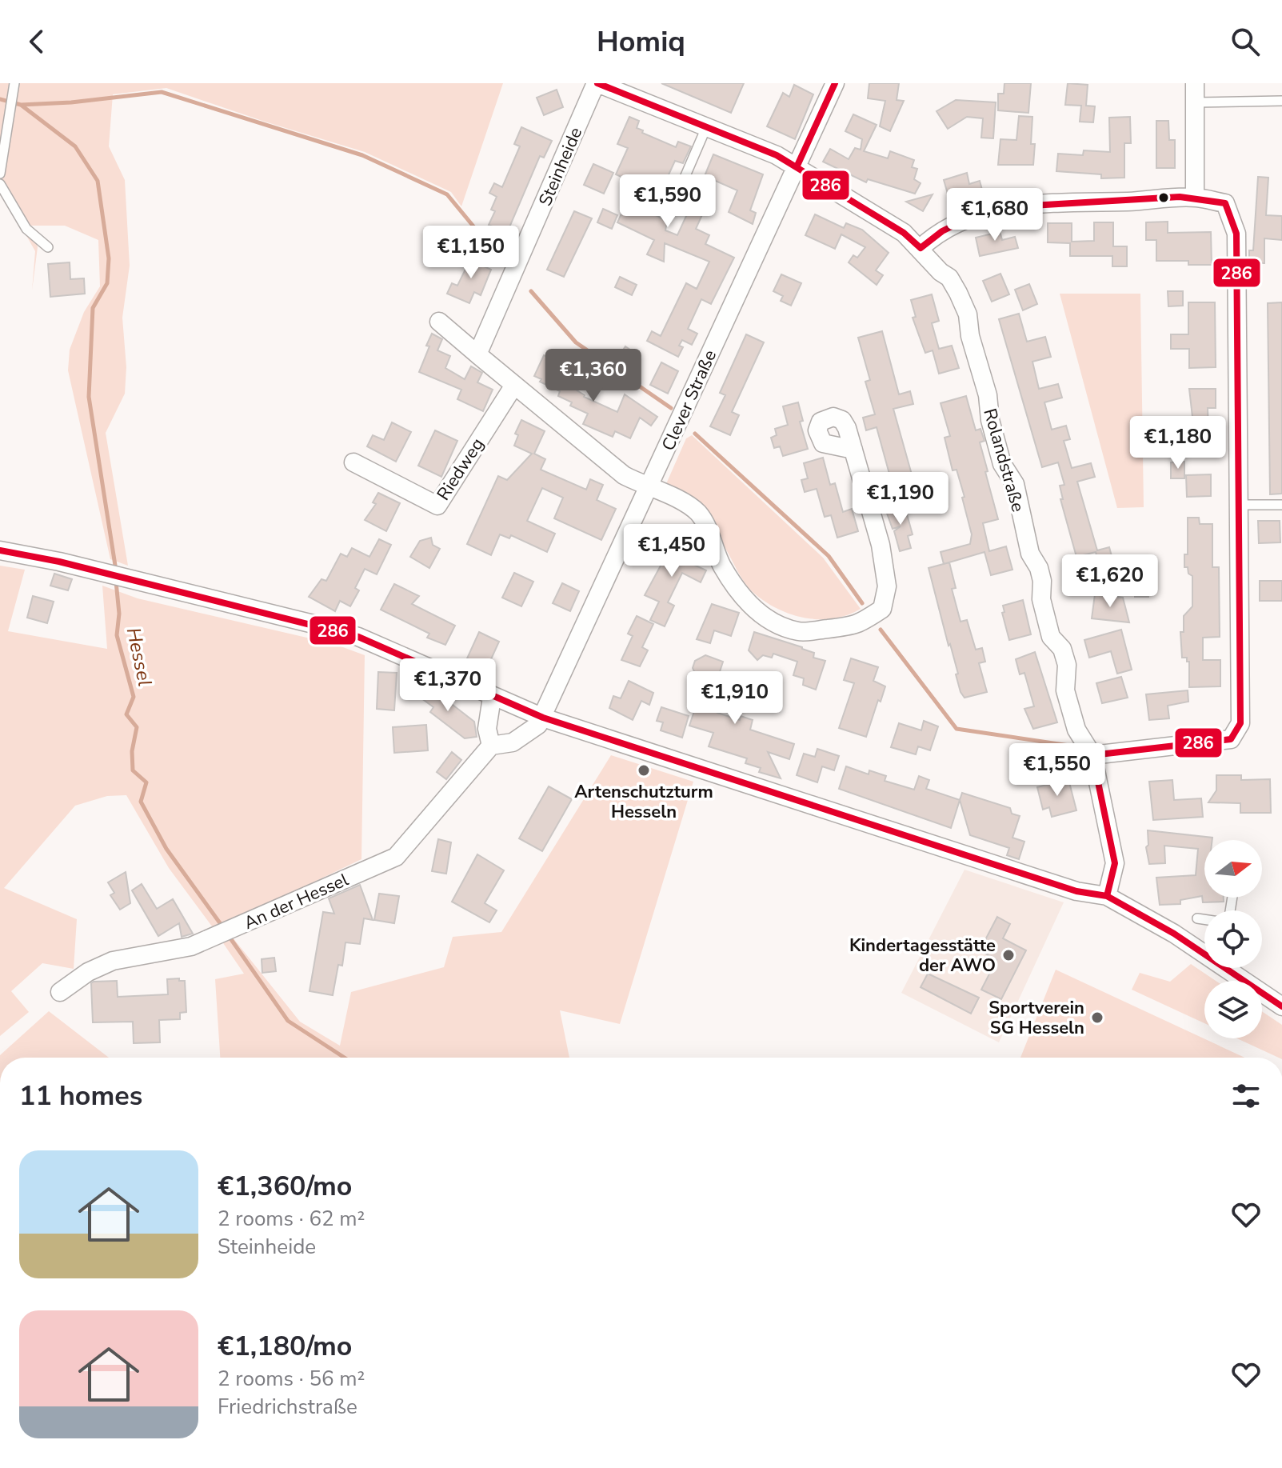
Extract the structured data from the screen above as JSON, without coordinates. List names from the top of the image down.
{
  "streets": {
    "street": [
      "Steinheide",
      "Clever Straße",
      "Rolandstraße",
      "Riedweg",
      "An der Hessel"
    ]
  },
  "crossings": [
    ["Steinheide", "Rolandstraße"],
    ["Clever Straße", "Rolandstraße"]
  ],
  "water": ["Hessel"],
  "places": ["Artenschutzturm Hesseln", "Kindertagesstätte der AWO", "Sportverein SG Hesseln"],
  "lines": ["transit line 286"],
  "north": "right",
  "page": {
    "header": "Homiq",
    "price": [
      "€1,590",
      "€1,680",
      "€1,150",
      "€1,360",
      "€1,180",
      "€1,190",
      "€1,450",
      "€1,620",
      "€1,370",
      "€1,910",
      "€1,550"
    ],
    "heading": "11 homes",
    "list": [
      {
        "name": "€1,360/mo",
        "note": "2 rooms · 62 m² · Steinheide"
      },
      {
        "name": "€1,180/mo",
        "note": "2 rooms · 56 m² · Friedrichstraße"
      }
    ]
  }
}
